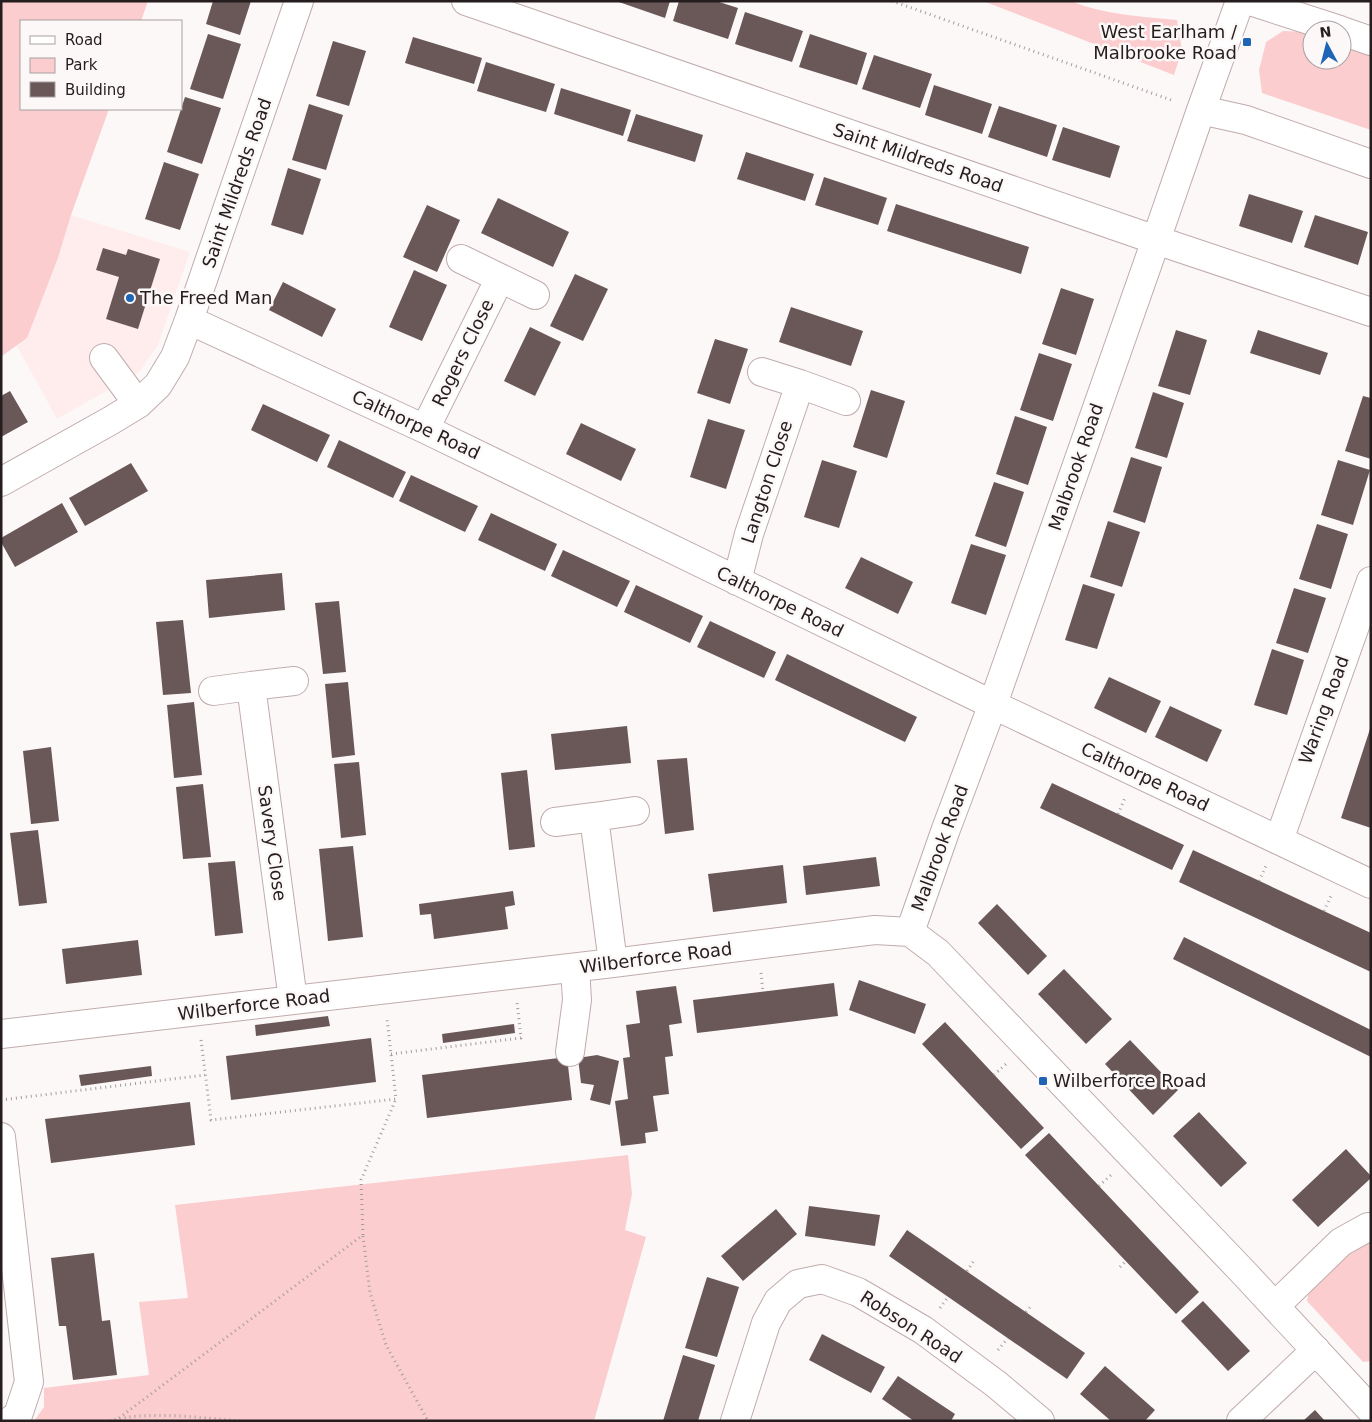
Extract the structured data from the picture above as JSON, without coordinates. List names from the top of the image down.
{
  "streets": {
    "street": [
      "Saint Mildreds Road",
      "Rogers Close",
      "Calthorpe Road",
      "Malbrook Road",
      "Langton Close",
      "Waring Road",
      "Savery Close",
      "Wilberforce Road",
      "Robson Road"
    ]
  },
  "crossings": [
    ["Saint Mildreds Road", "Calthorpe Road"],
    ["Saint Mildreds Road", "Malbrook Road"],
    ["Rogers Close", "Calthorpe Road"],
    ["Calthorpe Road", "Malbrook Road"],
    ["Calthorpe Road", "Langton Close"],
    ["Calthorpe Road", "Waring Road"],
    ["Malbrook Road", "Wilberforce Road"],
    ["Savery Close", "Wilberforce Road"]
  ],
  "places": {
    "transit": ["West Earlham / Malbrooke Road", "Wilberforce Road"],
    "other": ["The Freed Man"]
  },
  "legend": ["Road", "Park", "Building"],
  "north": "top"
}
